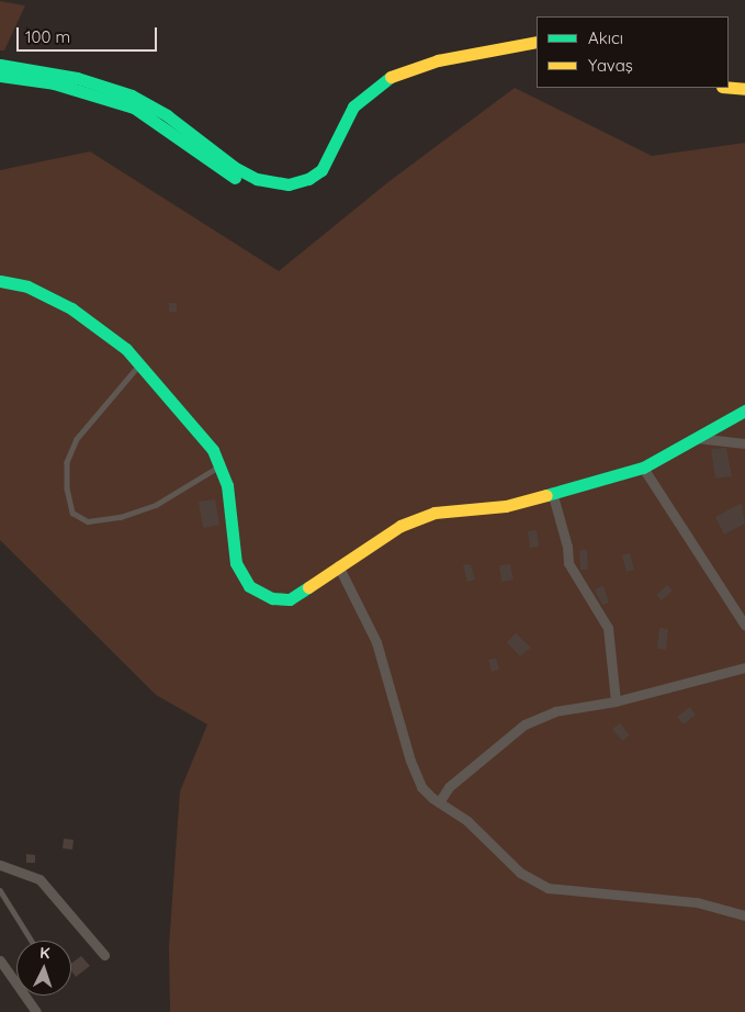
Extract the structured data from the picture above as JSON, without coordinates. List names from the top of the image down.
{
  "legend": ["Akıcı", "Yavaş"],
  "scale_bar": "100 m",
  "north": "top"
}
